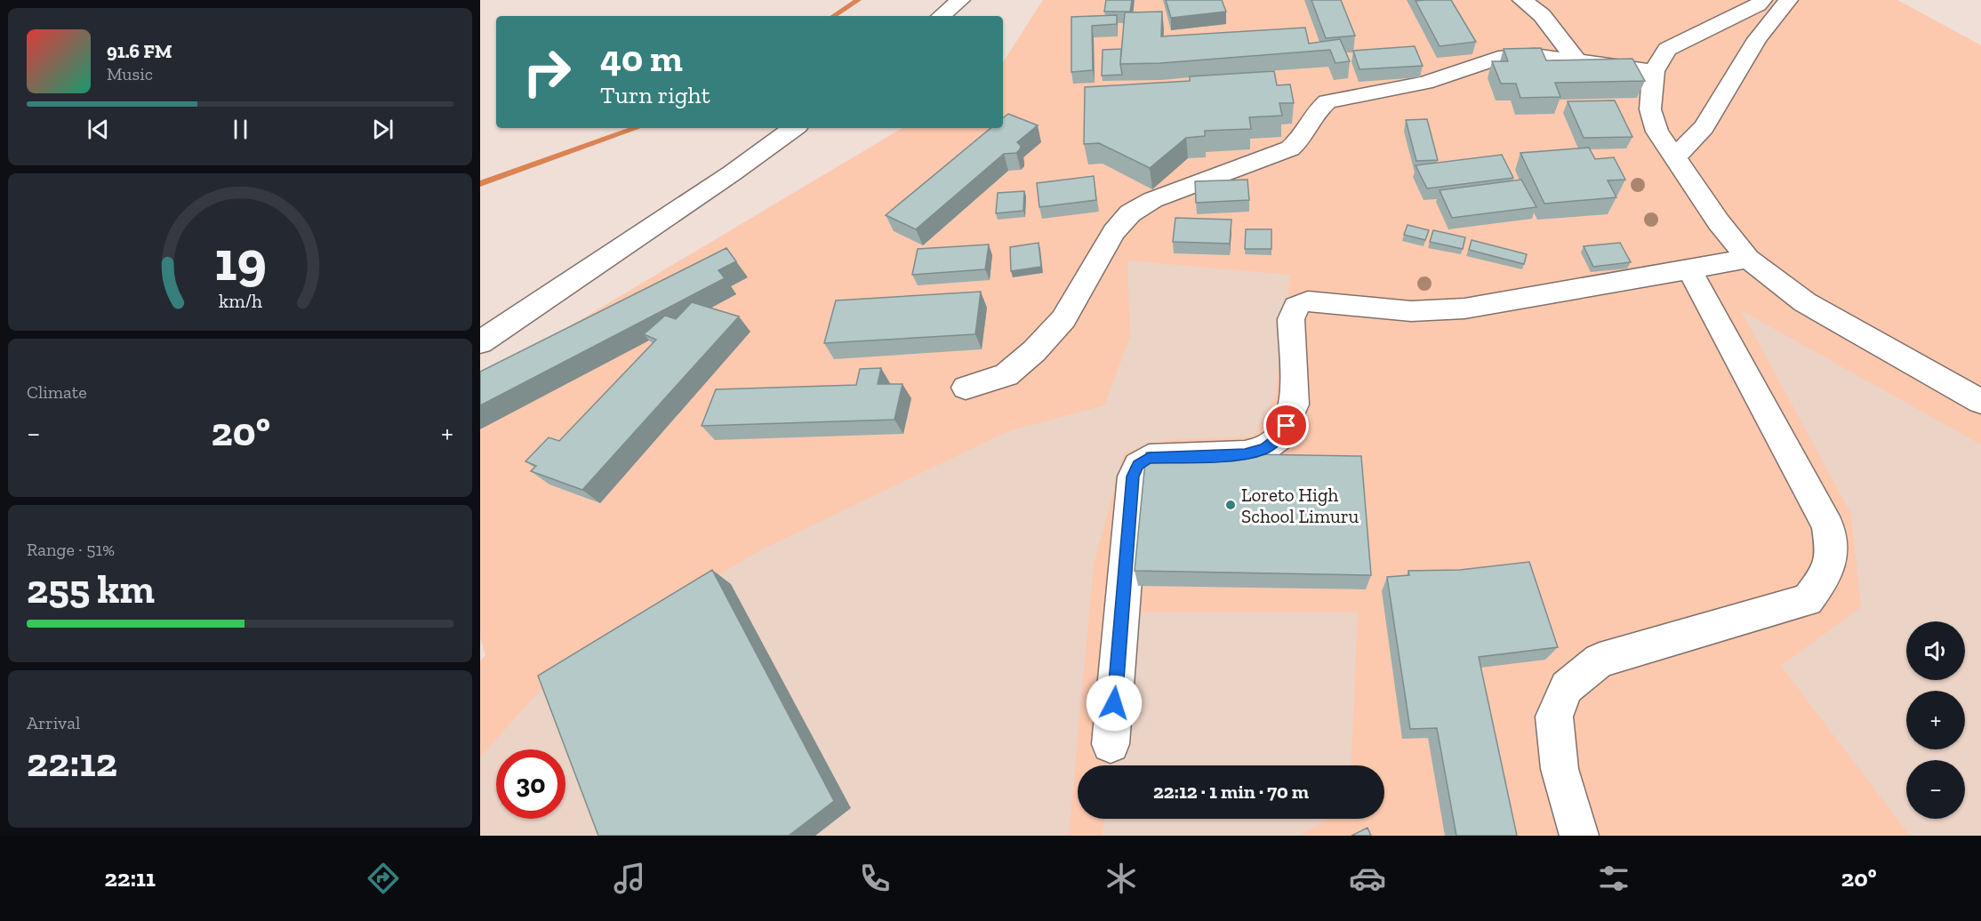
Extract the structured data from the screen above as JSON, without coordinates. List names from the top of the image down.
{
  "places": ["Loreto High School Limuru"],
  "page": {
    "turn": ["40 m", "Turn right"],
    "song": ["91.6 FM", "Music"],
    "tile": [
      "Climate",
      ["Range · 51%", "255 km"],
      ["Arrival", "22:12"]
    ],
    "heat": ["−", "20°", "+"],
    "map_buttons": ["+", "−"],
    "limit": "30",
    "trip": "22:12 · 1 min · 70 m",
    "tabs": ["22:11", "20°"],
    "gauge": ["19", "km/h"]
  }
}
